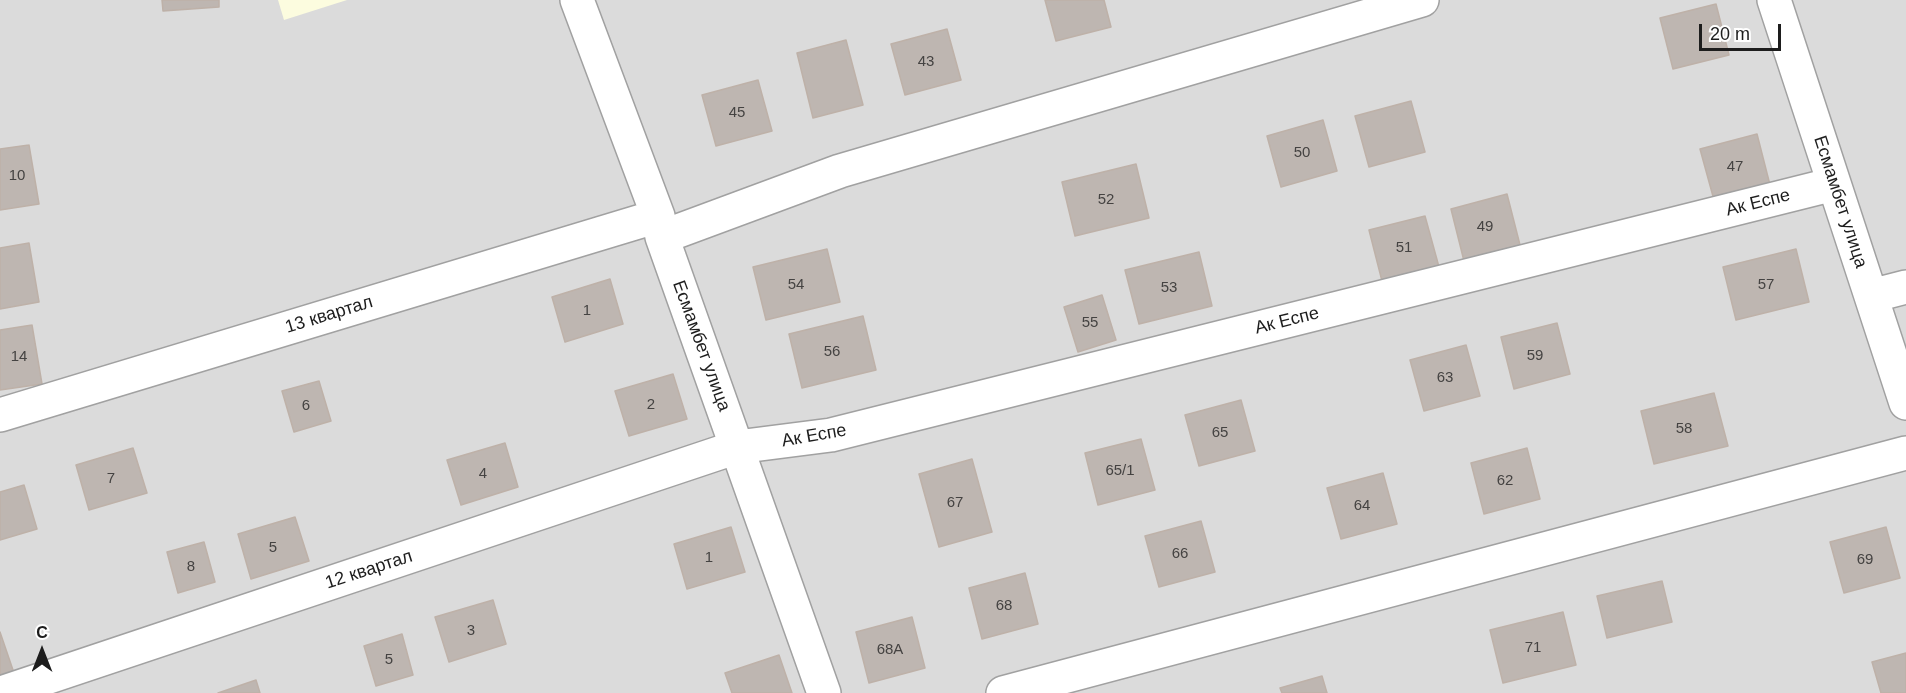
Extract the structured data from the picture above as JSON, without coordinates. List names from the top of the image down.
{
  "streets": {
    "street": [
      "Есмамбет улица",
      "Ак Еспе",
      "13 квартал",
      "12 квартал"
    ]
  },
  "crossings": [
    ["Есмамбет улица", "Ак Еспе"],
    ["Есмамбет улица", "13 квартал"],
    ["Есмамбет улица", "12 квартал"],
    ["Ак Еспе", "12 квартал"]
  ],
  "house_numbers": [
    "43",
    "45",
    "50",
    "47",
    "10",
    "52",
    "49",
    "51",
    "54",
    "57",
    "53",
    "1",
    "55",
    "56",
    "59",
    "14",
    "63",
    "2",
    "6",
    "58",
    "65",
    "65/1",
    "4",
    "7",
    "62",
    "67",
    "64",
    "5",
    "66",
    "1",
    "69",
    "8",
    "68",
    "3",
    "71",
    "68А",
    "5"
  ],
  "scale_bar": "20 m",
  "north": "top"
}
